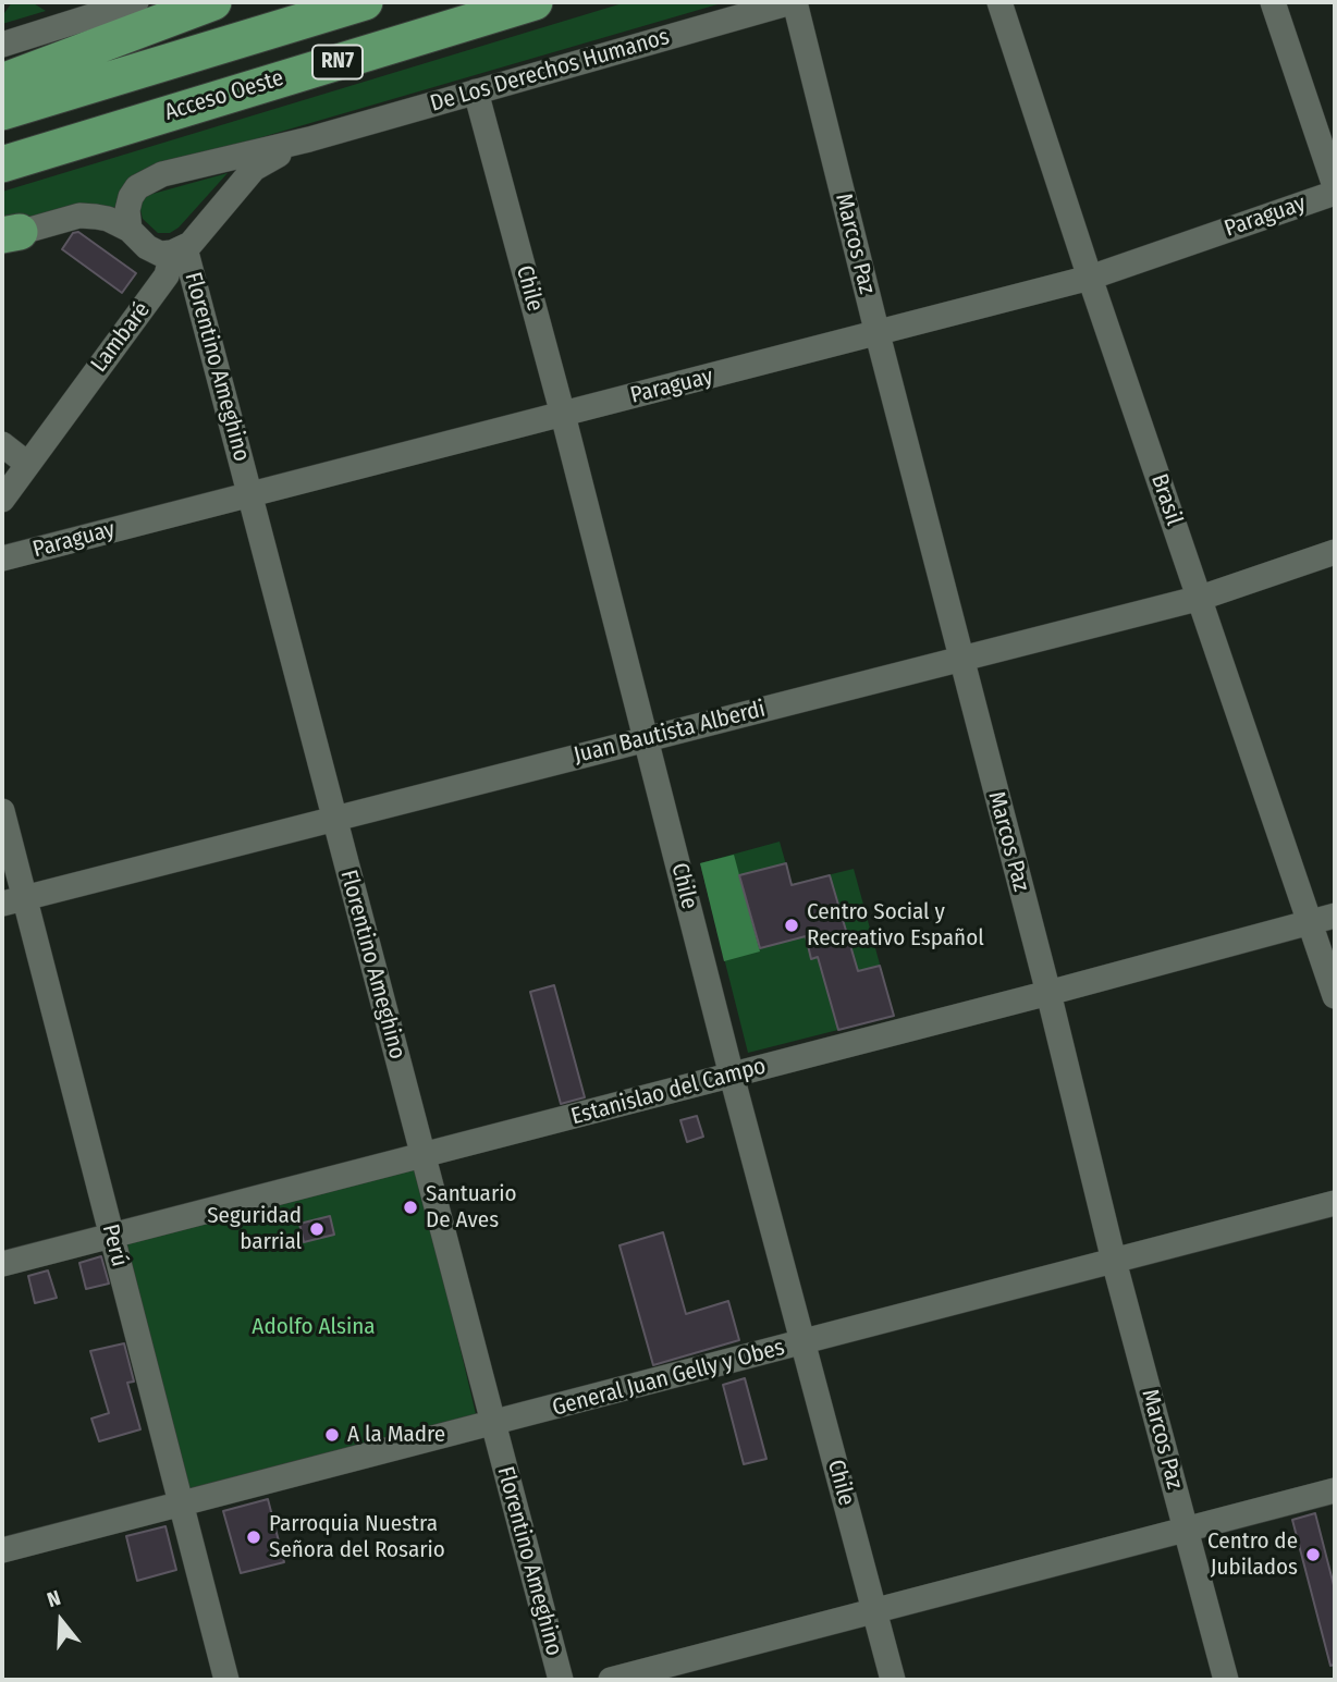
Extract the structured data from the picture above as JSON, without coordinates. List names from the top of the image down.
{
  "streets": {
    "highway": ["RN7", "Acceso Oeste"],
    "street": [
      "De Los Derechos Humanos",
      "Paraguay",
      "Marcos Paz",
      "Chile",
      "Lambaré",
      "Florentino Ameghino",
      "Brasil",
      "Juan Bautista Alberdi",
      "Estanislao del Campo",
      "Perú",
      "General Juan Gelly y Obes"
    ]
  },
  "crossings": [
    ["De Los Derechos Humanos", "Marcos Paz"],
    ["De Los Derechos Humanos", "Chile"],
    ["De Los Derechos Humanos", "Lambaré"],
    ["Paraguay", "Marcos Paz"],
    ["Paraguay", "Chile"],
    ["Paraguay", "Florentino Ameghino"],
    ["Paraguay", "Brasil"],
    ["Marcos Paz", "Juan Bautista Alberdi"],
    ["Marcos Paz", "Estanislao del Campo"],
    ["Marcos Paz", "General Juan Gelly y Obes"],
    ["Chile", "Juan Bautista Alberdi"],
    ["Chile", "Estanislao del Campo"],
    ["Chile", "General Juan Gelly y Obes"],
    ["Lambaré", "Florentino Ameghino"],
    ["Florentino Ameghino", "Juan Bautista Alberdi"],
    ["Florentino Ameghino", "Estanislao del Campo"],
    ["Florentino Ameghino", "General Juan Gelly y Obes"],
    ["Brasil", "Juan Bautista Alberdi"],
    ["Brasil", "Estanislao del Campo"],
    ["Juan Bautista Alberdi", "Perú"],
    ["Estanislao del Campo", "Perú"],
    ["Perú", "General Juan Gelly y Obes"]
  ],
  "parks": ["Adolfo Alsina"],
  "places": [
    "Centro Social y Recreativo Español",
    "Santuario De Aves",
    "Seguridad barrial",
    "A la Madre",
    "Parroquia Nuestra Señora del Rosario",
    "Centro de Jubilados"
  ],
  "north": "top"
}
